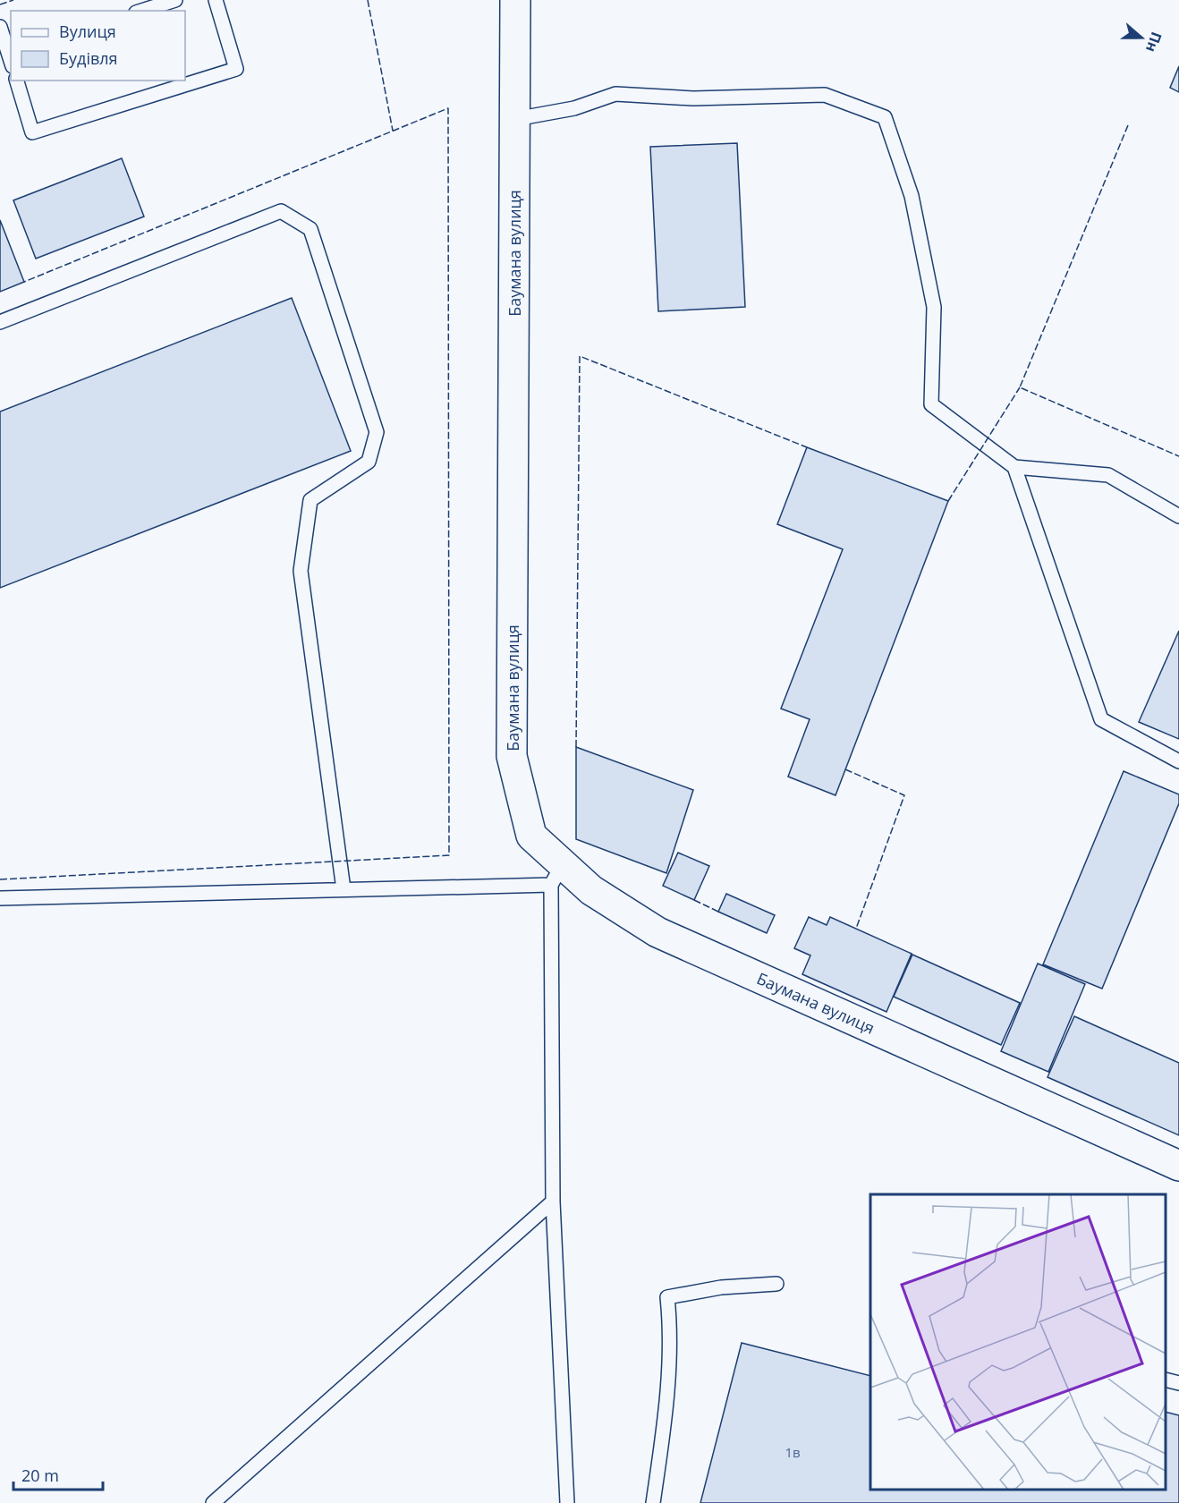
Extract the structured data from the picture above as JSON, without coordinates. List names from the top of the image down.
{
  "streets": {
    "main road": ["Баумана вулиця"]
  },
  "house_numbers": ["1в"],
  "legend": ["Вулиця", "Будівля"],
  "scale_bar": "20 m",
  "north": "right"
}
